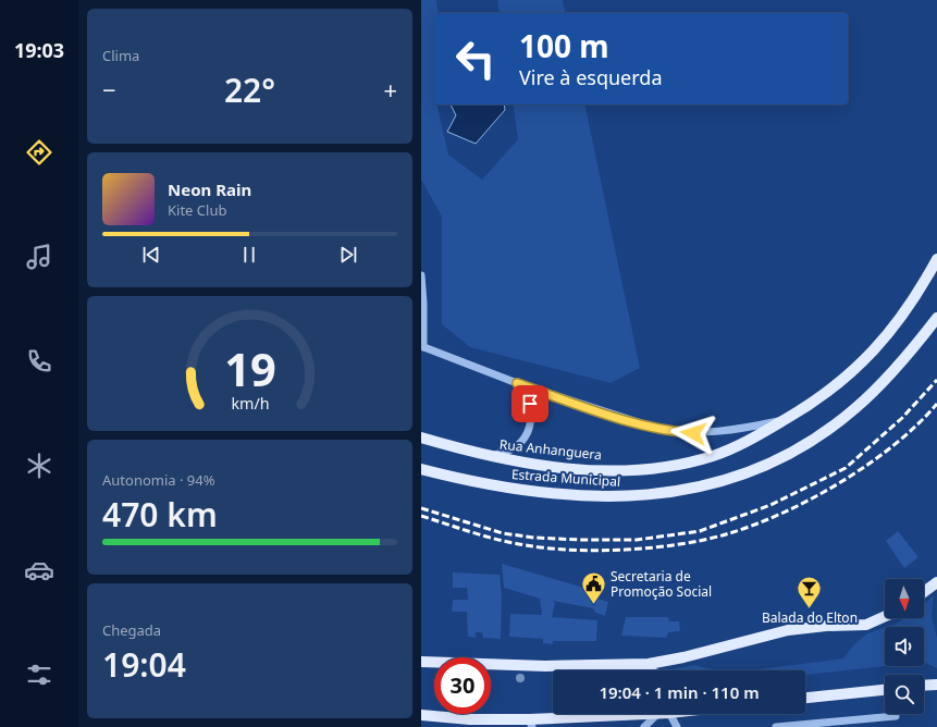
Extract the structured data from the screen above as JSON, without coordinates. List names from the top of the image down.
{
  "streets": {
    "main road": ["Rua Anhanguera", "Estrada Municipal"]
  },
  "places": {
    "public building": ["Secretaria de Promoção Social"],
    "bar": ["Balada do Elton"]
  },
  "north": "bottom",
  "page": {
    "tabs": "19:03",
    "tile": [
      "Clima",
      ["Autonomia · 94%", "470 km"],
      ["Chegada", "19:04"]
    ],
    "turn": ["100 m", "Vire à esquerda"],
    "heat": ["−", "22°", "+"],
    "song": ["Neon Rain", "Kite Club"],
    "limit": "30",
    "trip": "19:04 · 1 min · 110 m",
    "gauge": ["19", "km/h"]
  }
}
